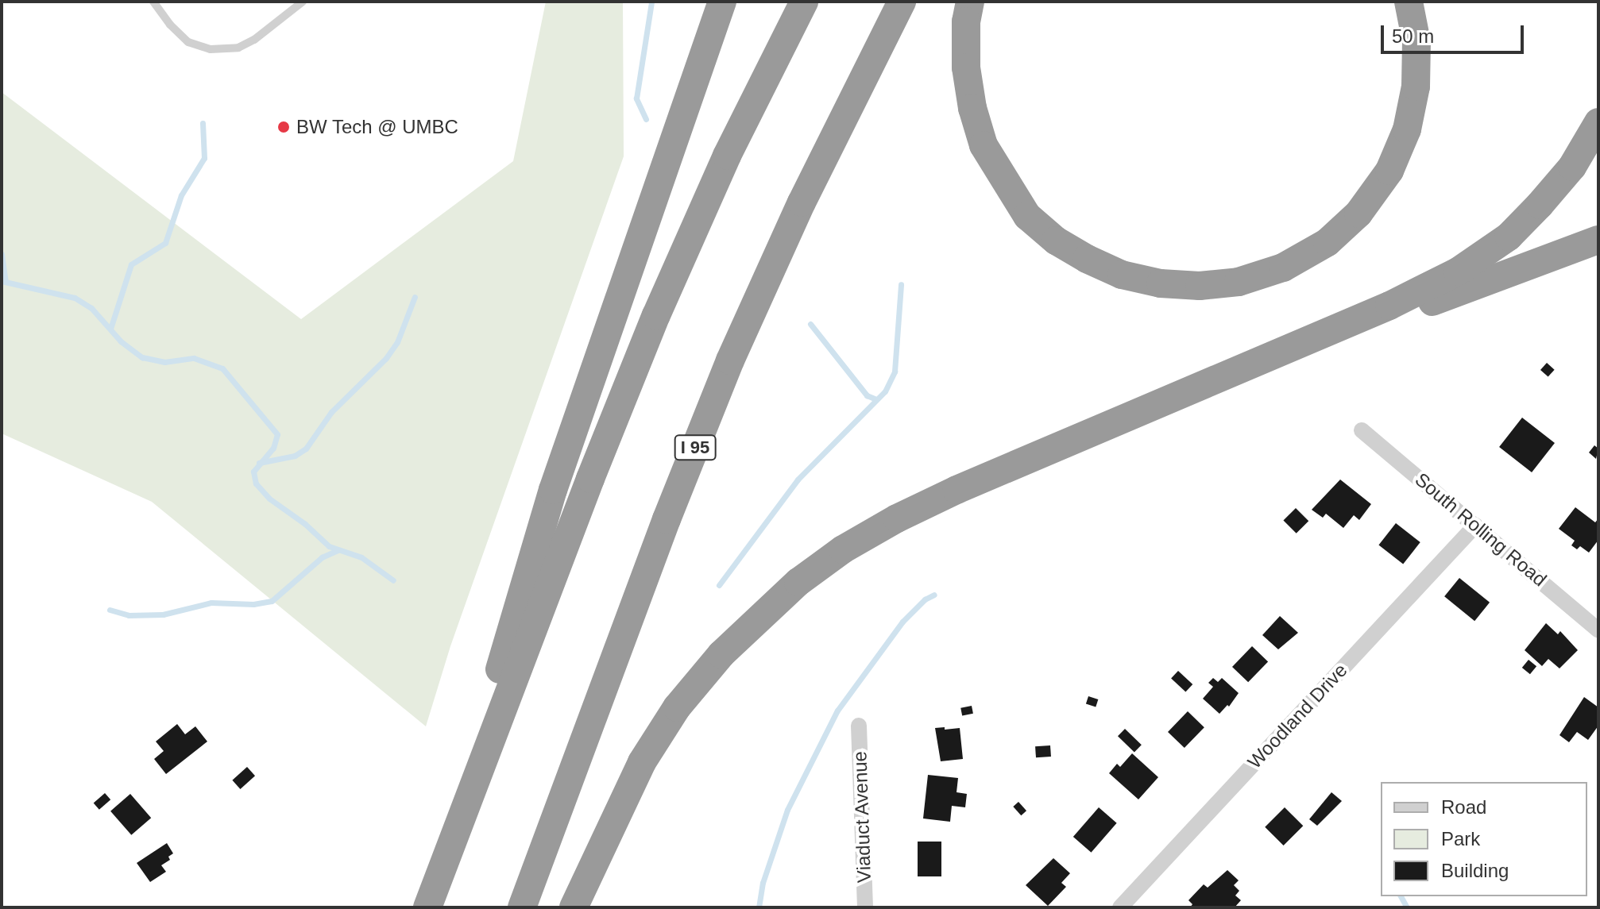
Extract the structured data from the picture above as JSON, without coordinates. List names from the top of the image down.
{
  "streets": {
    "highway": ["I 95"],
    "street": ["South Rolling Road", "Woodland Drive", "Viaduct Avenue"]
  },
  "crossings": [
    ["South Rolling Road", "Woodland Drive"]
  ],
  "places": ["BW Tech @ UMBC"],
  "legend": ["Road", "Park", "Building"],
  "scale_bar": "50 m"
}
